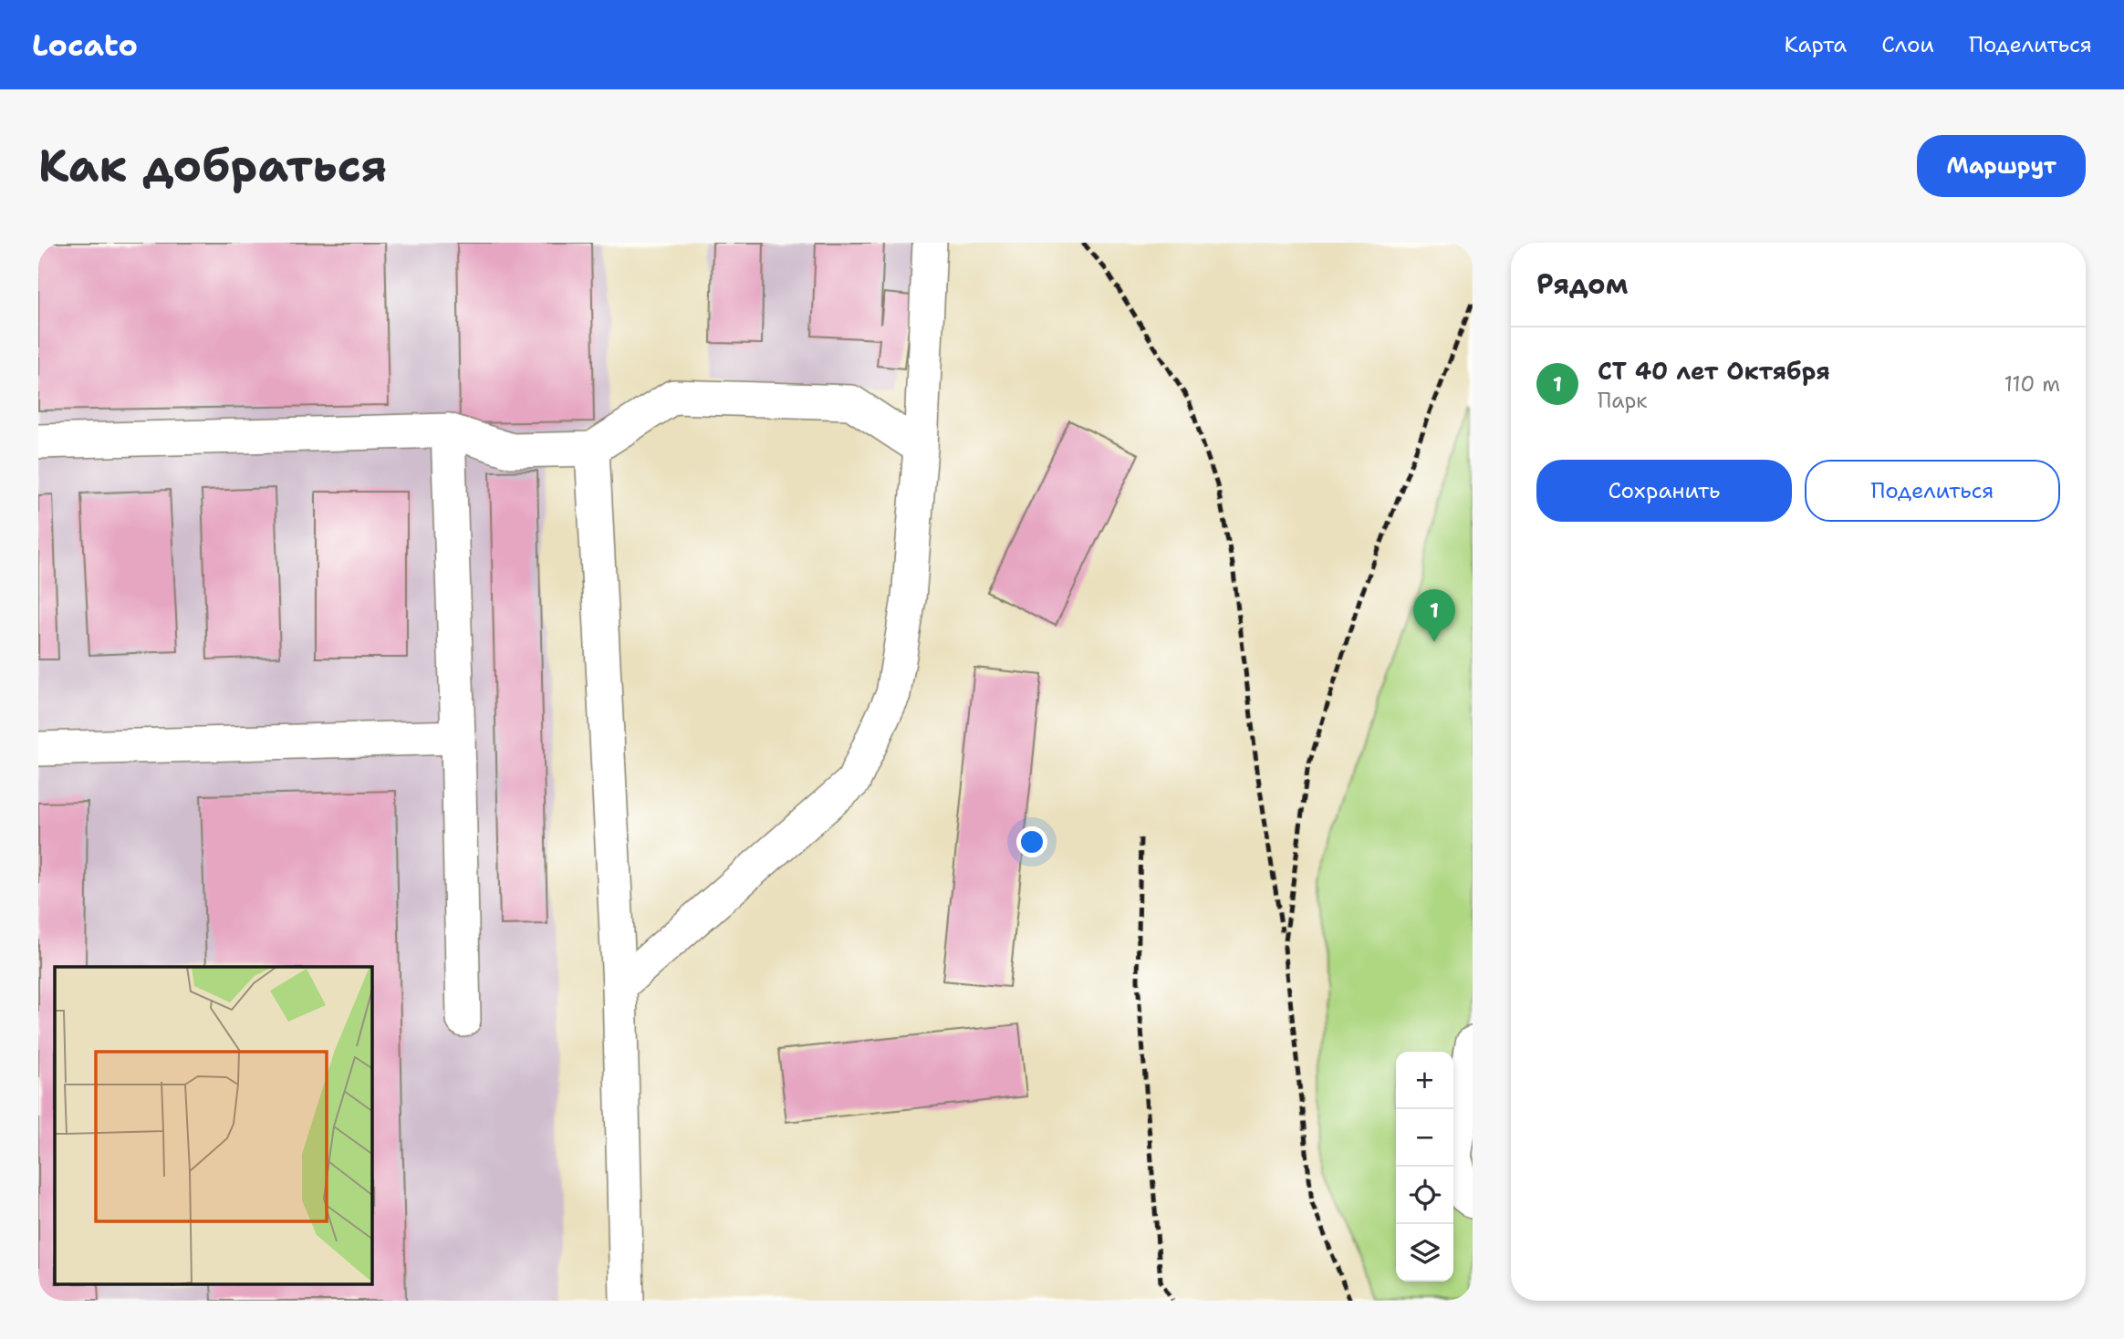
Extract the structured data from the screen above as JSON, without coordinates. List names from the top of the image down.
{
  "page": {
    "header": "Locato",
    "nav": ["Карта", "Слои", "Поделиться"],
    "buttons": [
      "Маршрут",
      ["Сохранить", "Поделиться"]
    ],
    "title": "Как добраться",
    "heading": "Рядом",
    "list": [
      {
        "mark": "1",
        "name": "СТ 40 лет Октября",
        "note": "Парк",
        "value": "110 m"
      }
    ],
    "pins": "1",
    "map_buttons": ["+", "−"]
  }
}
